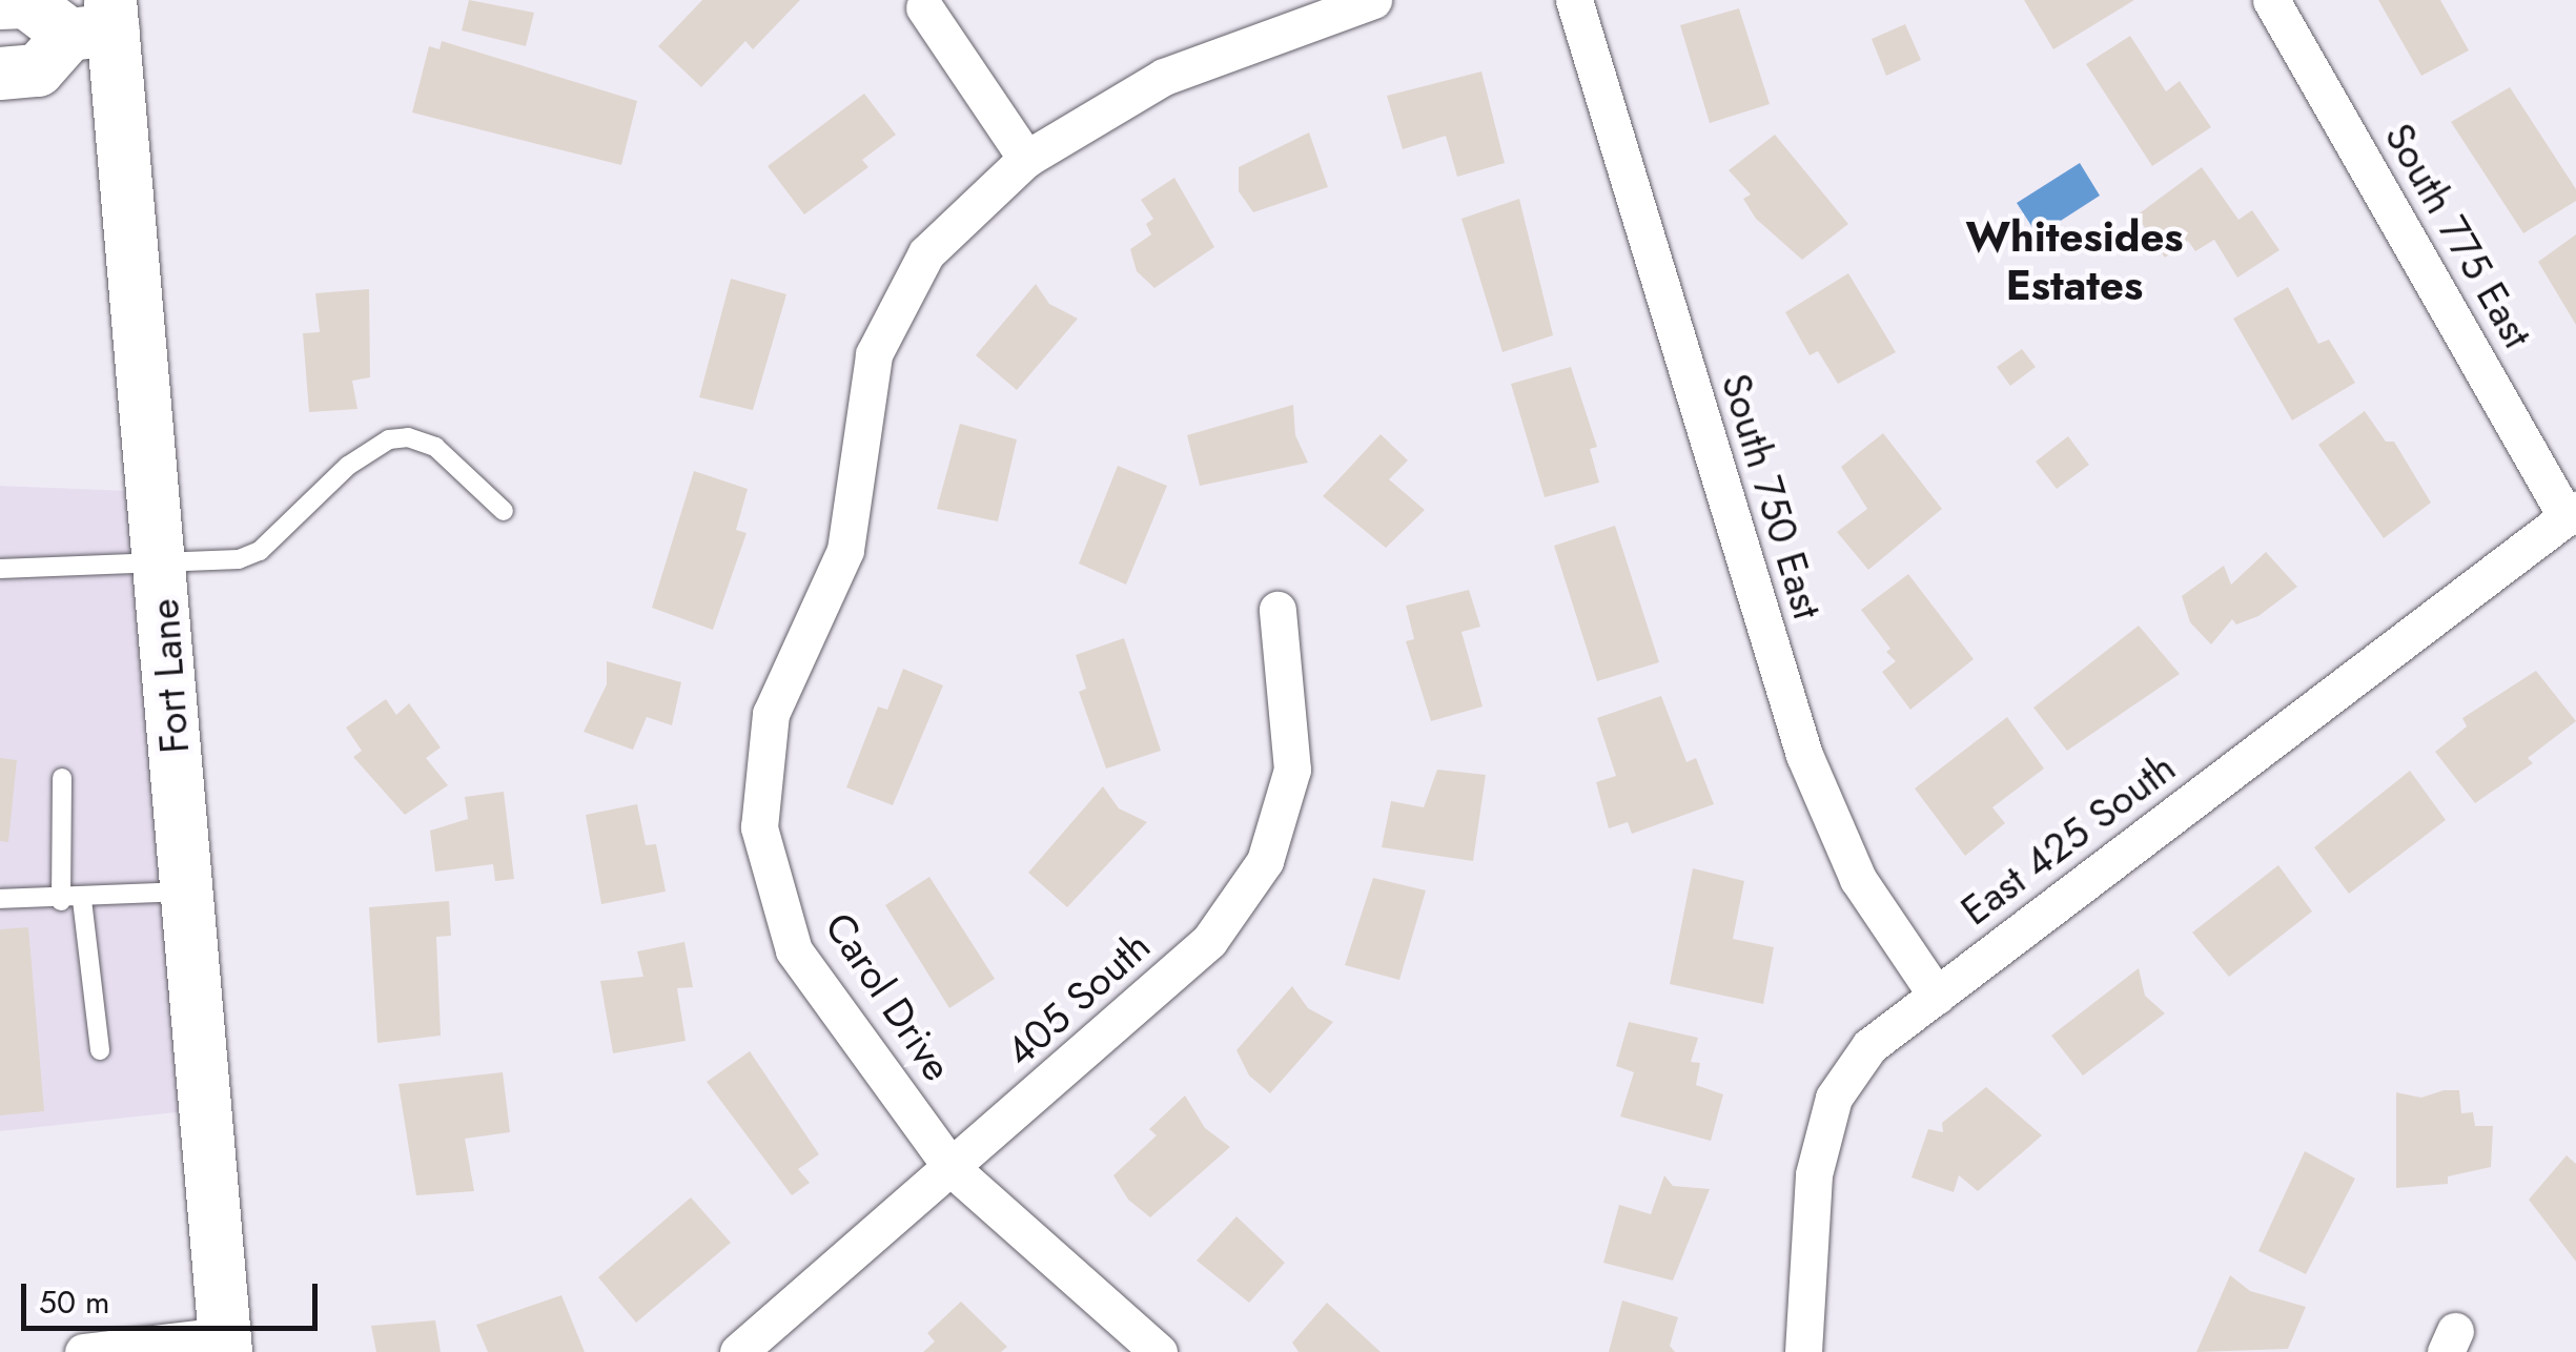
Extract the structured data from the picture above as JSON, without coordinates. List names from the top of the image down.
{
  "streets": {
    "main road": ["Fort Lane"],
    "street": [
      "South 775 East",
      "South 750 East",
      "East 425 South",
      "Carol Drive",
      "405 South"
    ]
  },
  "crossings": [
    ["South 775 East", "East 425 South"],
    ["South 750 East", "East 425 South"],
    ["Carol Drive", "405 South"]
  ],
  "districts": ["Whitesides Estates"],
  "scale_bar": "50 m"
}
